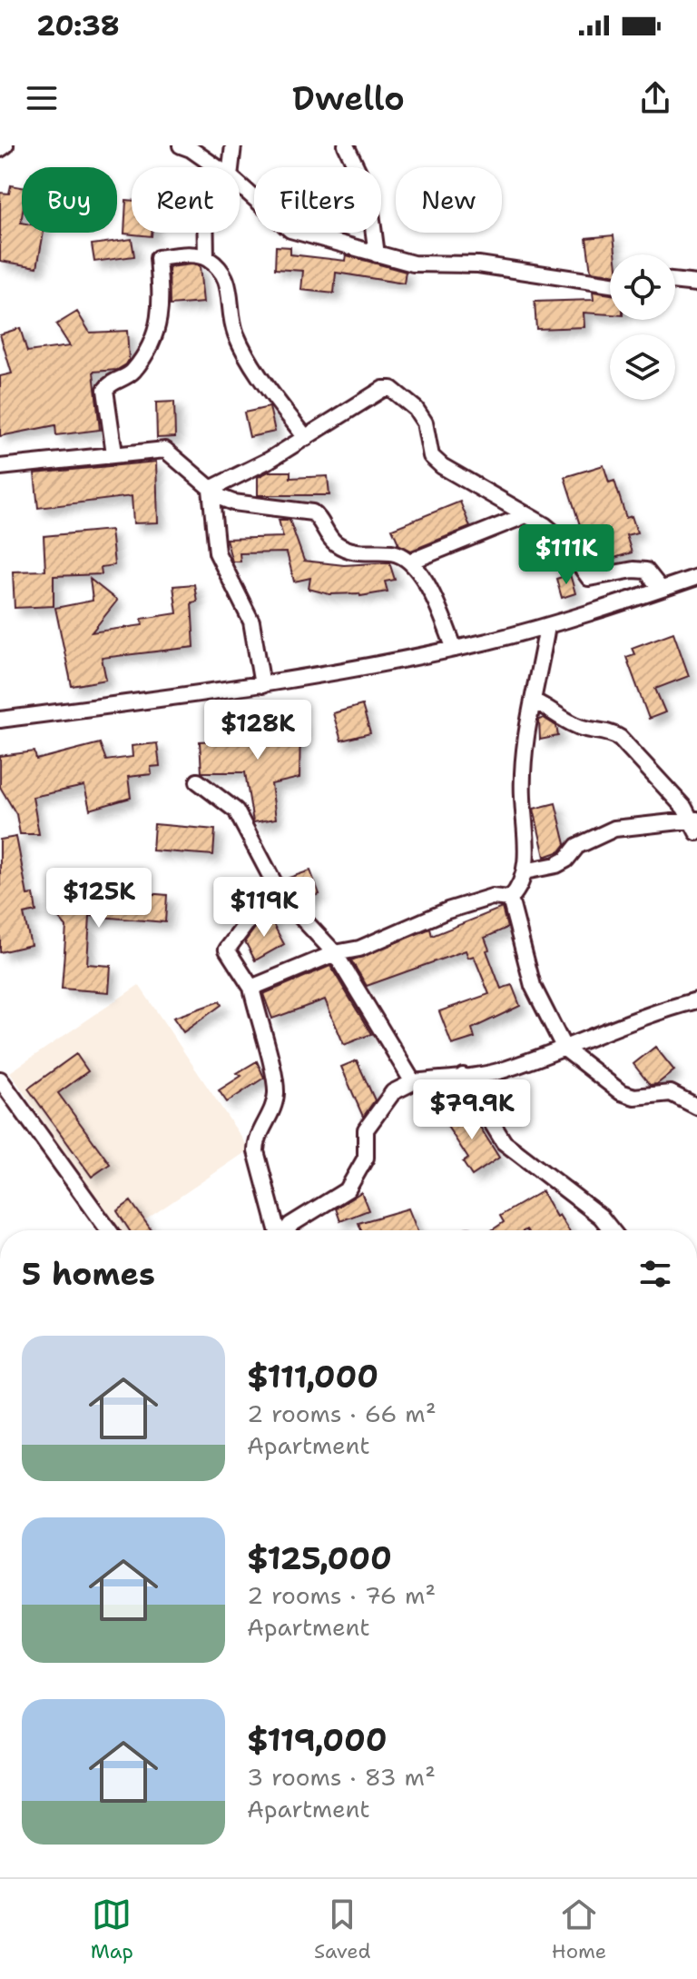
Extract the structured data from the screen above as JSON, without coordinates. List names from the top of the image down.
{
  "page": {
    "status": "20:38",
    "header": "Dwello",
    "chip": [
      "Buy",
      "Rent",
      "Filters",
      "New"
    ],
    "price": [
      "$111K",
      "$128K",
      "$125K",
      "$119K",
      "$79.9K"
    ],
    "heading": "5 homes",
    "list": [
      {
        "name": "$111,000",
        "note": "2 rooms · 66 m² · Apartment"
      },
      {
        "name": "$125,000",
        "note": "2 rooms · 76 m² · Apartment"
      },
      {
        "name": "$119,000",
        "note": "3 rooms · 83 m² · Apartment"
      }
    ],
    "tabs": ["Map", "Saved", "Home"]
  }
}
